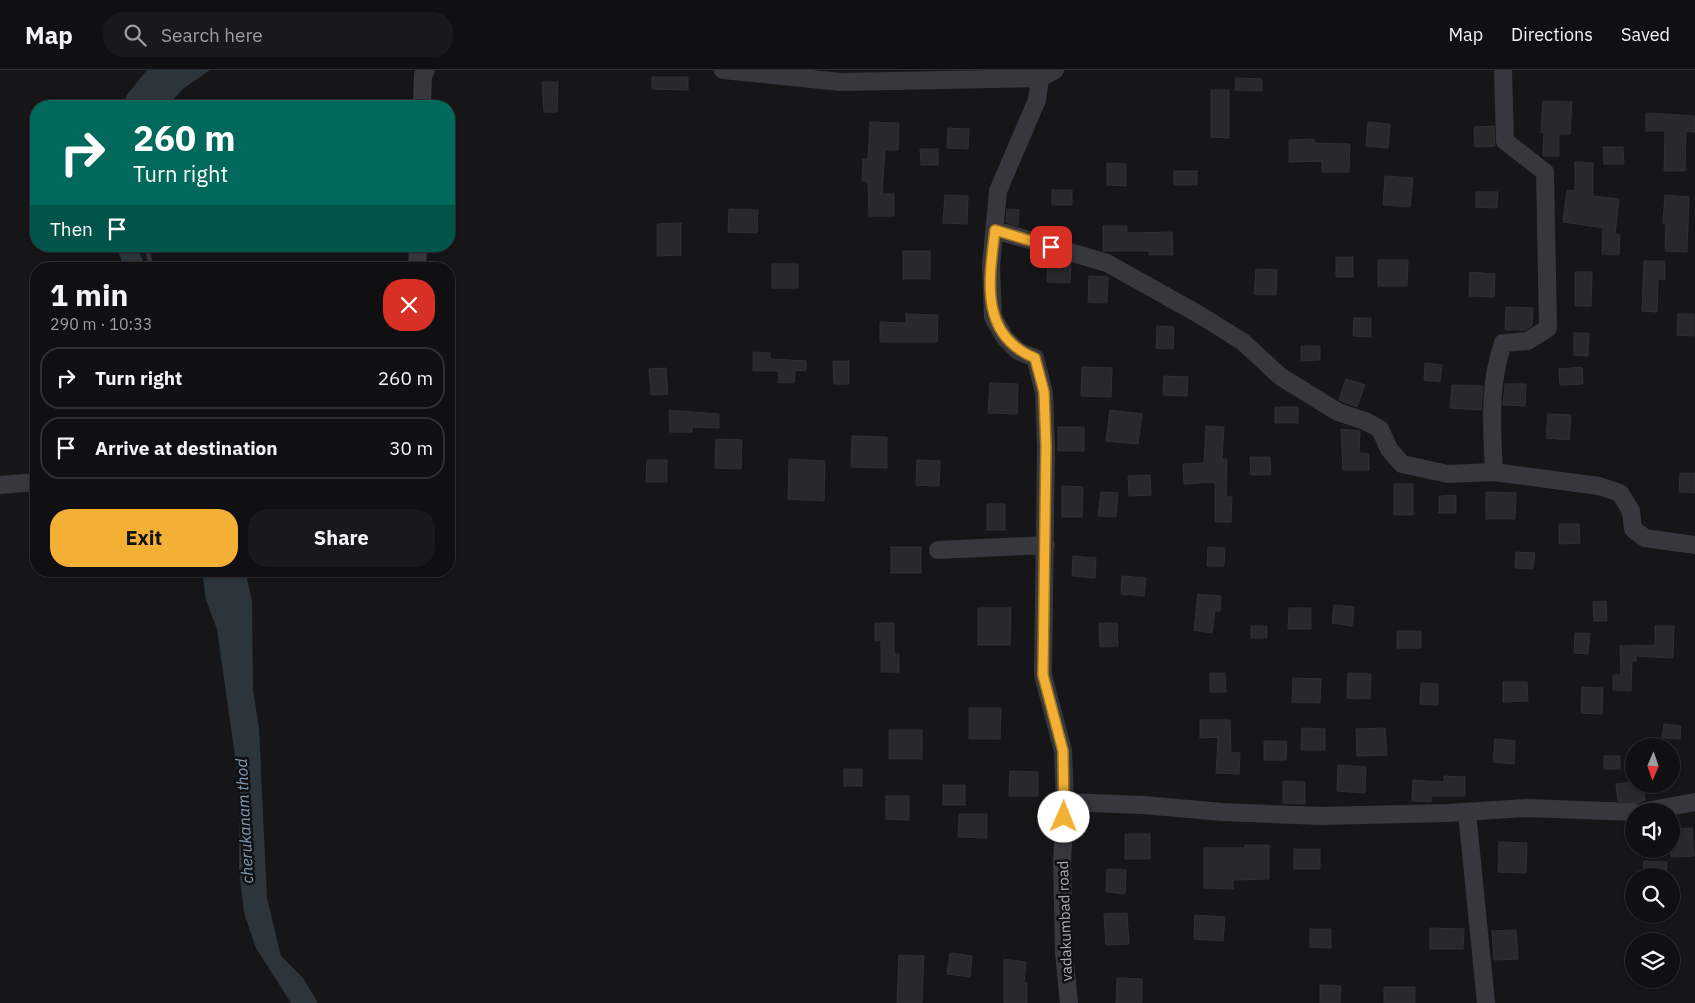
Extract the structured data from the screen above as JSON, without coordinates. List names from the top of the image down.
{
  "streets": {
    "street": ["vadakumbad road"]
  },
  "water": ["cherukanam thod"],
  "north": "bottom",
  "page": {
    "header": "Map",
    "search": "Search here",
    "nav": ["Map", "Directions", "Saved"],
    "turn": ["260 m", "Turn right"],
    "then": "Then",
    "heading": ["1 min", "290 m · 10:33"],
    "list": [
      {
        "name": "Turn right",
        "value": "260 m"
      },
      {
        "name": "Arrive at destination",
        "value": "30 m"
      }
    ],
    "buttons": ["Exit", "Share"]
  }
}
